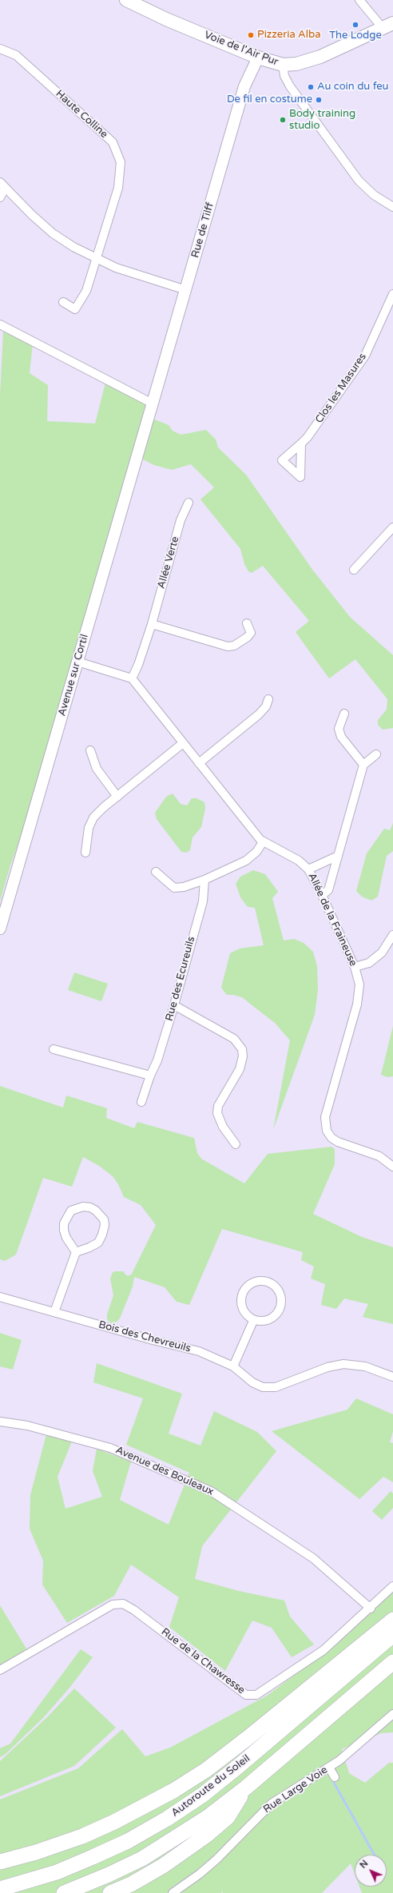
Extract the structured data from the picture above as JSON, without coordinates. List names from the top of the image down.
{
  "streets": {
    "highway": ["Autoroute du Soleil"],
    "main road": ["Voie de l'Air Pur", "Rue de Tilff", "Avenue sur Cortil"],
    "street": [
      "Haute Colline",
      "Clos les Masures",
      "Allée Verte",
      "Allée de la Fraineuse",
      "Rue des Ecureuils",
      "Bois des Chevreuils",
      "Avenue des Bouleaux",
      "Rue de la Chawresse",
      "Rue Large Voie"
    ]
  },
  "crossings": [
    ["Voie de l'Air Pur", "Rue de Tilff"],
    ["Rue de Tilff", "Avenue sur Cortil"],
    ["Allée Verte", "Allée de la Fraineuse"],
    ["Avenue des Bouleaux", "Rue de la Chawresse"]
  ],
  "places": [
    "The Lodge",
    "Pizzeria Alba",
    "Au coin du feu",
    "De fil en costume",
    "Body training studio"
  ],
  "north": "top left"
}
